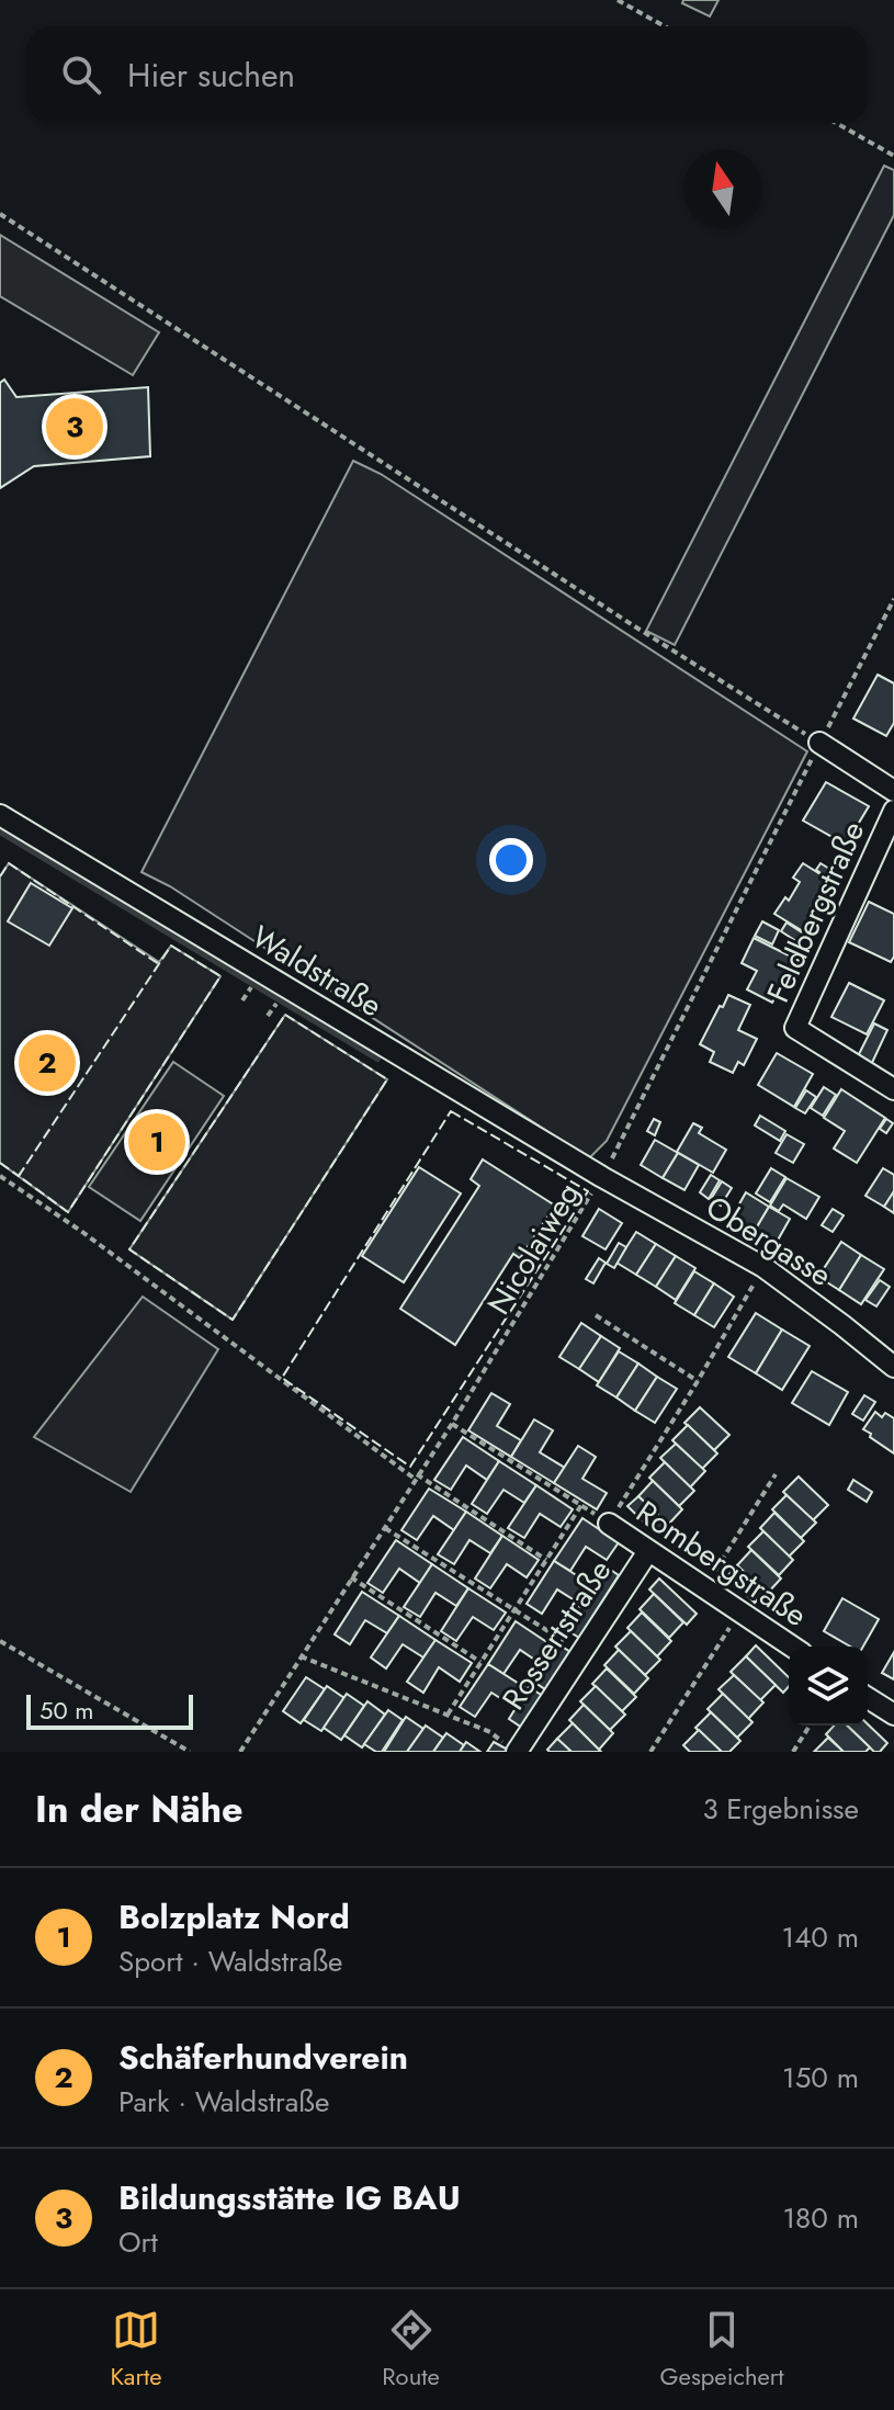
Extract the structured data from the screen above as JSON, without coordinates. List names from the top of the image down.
{
  "streets": {
    "street": [
      "Feldbergstraße",
      "Waldstraße",
      "Obergasse",
      "Rombergstraße",
      "Rossertstraße"
    ],
    "path": ["Nicolaiweg"]
  },
  "crossings": [
    ["Feldbergstraße", "Nicolaiweg"],
    ["Waldstraße", "Obergasse"],
    ["Waldstraße", "Nicolaiweg"],
    ["Obergasse", "Nicolaiweg"],
    ["Rombergstraße", "Rossertstraße"]
  ],
  "scale_bar": "50 m",
  "north": "top",
  "page": {
    "search": "Hier suchen",
    "pins": ["3", "2", "1"],
    "scale": "50 m",
    "heading": ["In der Nähe", "3 Ergebnisse"],
    "list": [
      {
        "mark": "1",
        "name": "Bolzplatz Nord",
        "note": "Sport · Waldstraße",
        "value": "140 m"
      },
      {
        "mark": "2",
        "name": "Schäferhundverein",
        "note": "Park · Waldstraße",
        "value": "150 m"
      },
      {
        "mark": "3",
        "name": "Bildungsstätte IG BAU",
        "note": "Ort",
        "value": "180 m"
      }
    ],
    "nav": ["Karte", "Route", "Gespeichert"]
  }
}
